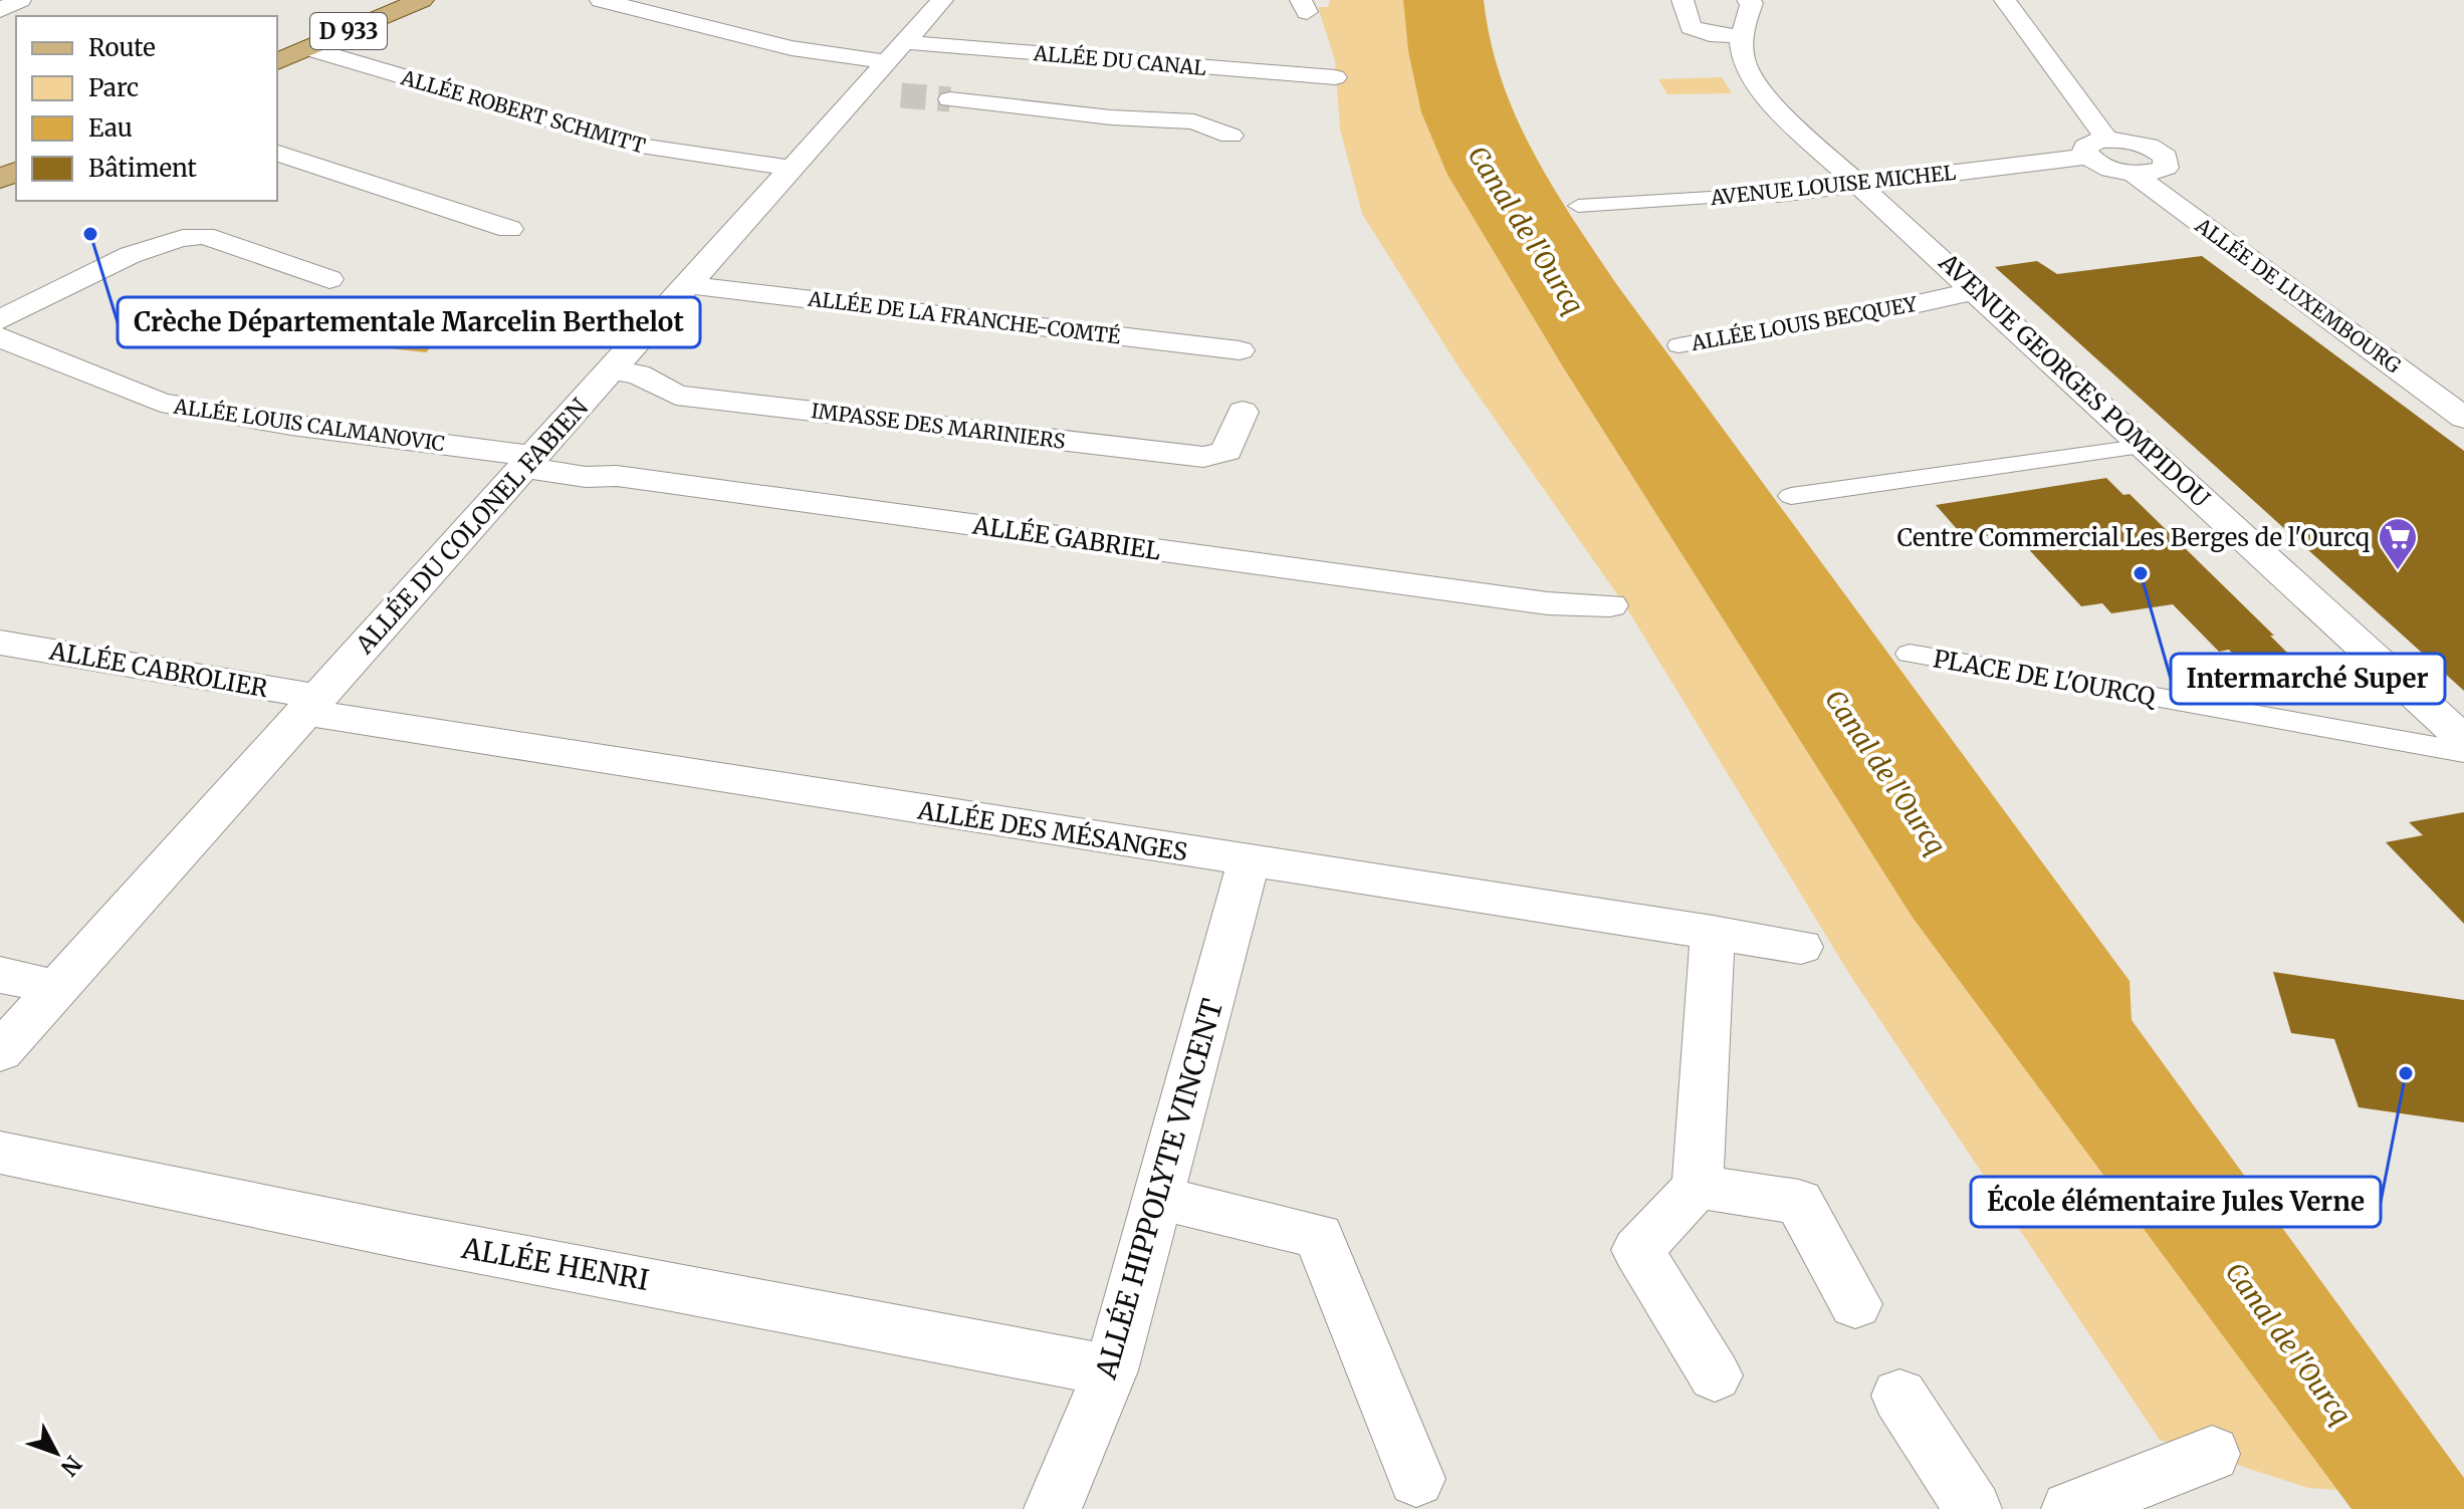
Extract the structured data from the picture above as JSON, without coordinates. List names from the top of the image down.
{
  "streets": {
    "main road": ["D 933"],
    "street": [
      "ALLÉE DU CANAL",
      "ALLÉE ROBERT SCHMITT",
      "AVENUE LOUISE MICHEL",
      "ALLÉE DE LUXEMBOURG",
      "ALLÉE DE LA FRANCHE-COMTÉ",
      "ALLÉE LOUIS BECQUEY",
      "AVENUE GEORGES POMPIDOU",
      "ALLÉE LOUIS CALMANOVIC",
      "IMPASSE DES MARINIERS",
      "ALLÉE DU COLONEL FABIEN",
      "ALLÉE GABRIEL",
      "ALLÉE CABROLIER",
      "PLACE DE L'OURCQ",
      "ALLÉE DES MÉSANGES",
      "ALLÉE HIPPOLYTE VINCENT",
      "ALLÉE HENRI"
    ]
  },
  "crossings": [
    ["D 933", "ALLÉE ROBERT SCHMITT"],
    ["ALLÉE DU CANAL", "ALLÉE DU COLONEL FABIEN"],
    ["ALLÉE ROBERT SCHMITT", "ALLÉE DU COLONEL FABIEN"],
    ["AVENUE LOUISE MICHEL", "ALLÉE DE LUXEMBOURG"],
    ["AVENUE LOUISE MICHEL", "AVENUE GEORGES POMPIDOU"],
    ["ALLÉE DE LA FRANCHE-COMTÉ", "ALLÉE DU COLONEL FABIEN"],
    ["ALLÉE LOUIS BECQUEY", "AVENUE GEORGES POMPIDOU"],
    ["ALLÉE LOUIS CALMANOVIC", "ALLÉE DU COLONEL FABIEN"],
    ["ALLÉE LOUIS CALMANOVIC", "ALLÉE GABRIEL"],
    ["IMPASSE DES MARINIERS", "ALLÉE DU COLONEL FABIEN"],
    ["ALLÉE DU COLONEL FABIEN", "ALLÉE GABRIEL"],
    ["ALLÉE DU COLONEL FABIEN", "ALLÉE CABROLIER"],
    ["ALLÉE DU COLONEL FABIEN", "ALLÉE DES MÉSANGES"],
    ["ALLÉE CABROLIER", "ALLÉE DES MÉSANGES"],
    ["ALLÉE DES MÉSANGES", "ALLÉE HIPPOLYTE VINCENT"],
    ["ALLÉE HIPPOLYTE VINCENT", "ALLÉE HENRI"]
  ],
  "water": ["Canal de l'Ourcq"],
  "places": {
    "other": ["Crèche Départementale Marcelin Berthelot", "Intermarché Super", "École élémentaire Jules Verne"],
    "supermarket": ["Centre Commercial Les Berges de l'Ourcq"]
  },
  "legend": [
    "Route",
    "Parc",
    "Eau",
    "Bâtiment"
  ],
  "north": "bottom right"
}
